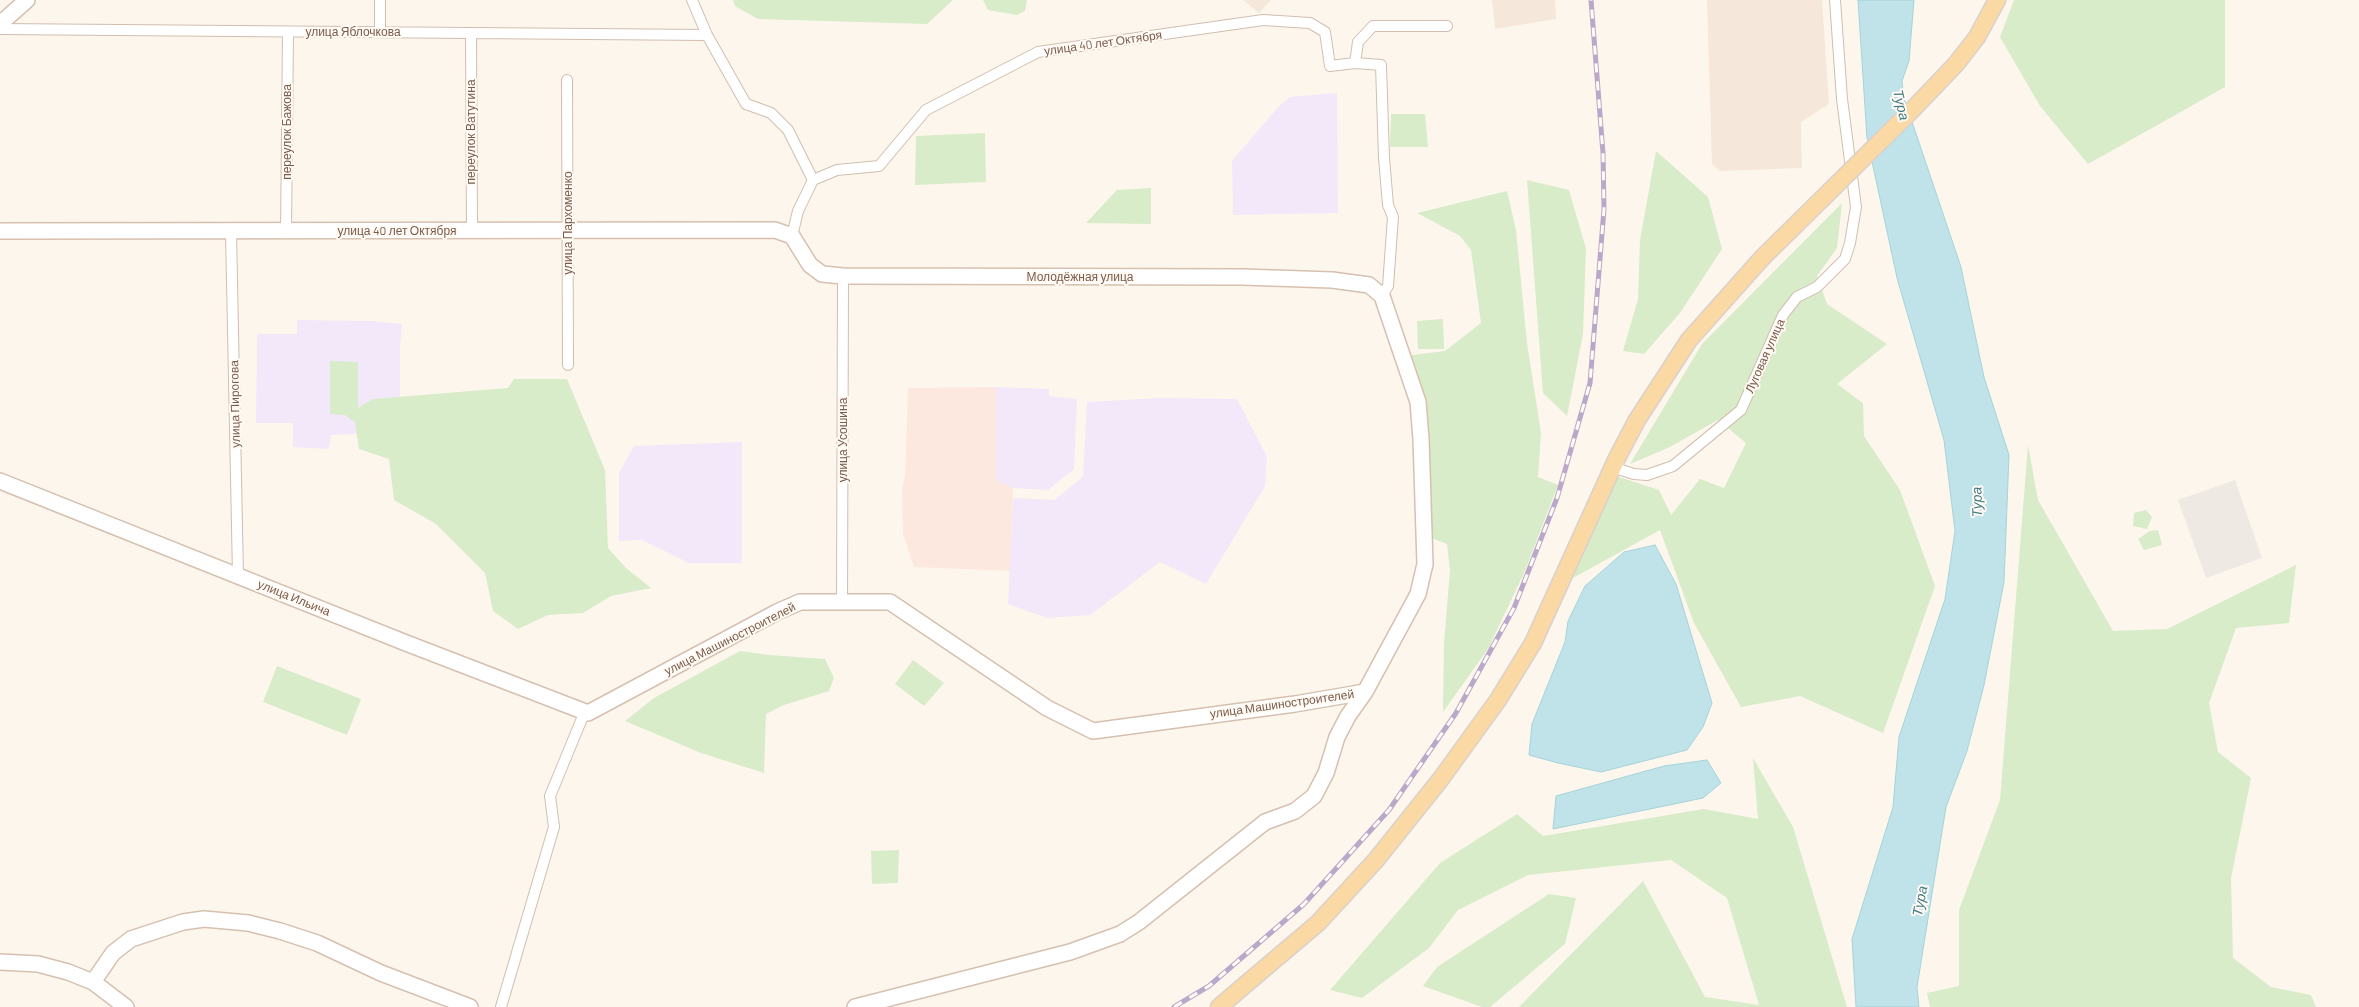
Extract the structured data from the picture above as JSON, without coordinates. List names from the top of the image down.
{
  "streets": {
    "street": [
      "улица Яблочкова",
      "улица 40 лет Октября",
      "переулок Бажова",
      "переулок Ватутина",
      "улица Пархоменко",
      "Молодёжная улица",
      "Луговая улица",
      "улица Пирогова",
      "улица Усошина",
      "улица Ильича",
      "улица Машиностроителей"
    ]
  },
  "crossings": [
    ["улица Яблочкова", "переулок Бажова"],
    ["улица Яблочкова", "переулок Ватутина"],
    ["улица 40 лет Октября", "переулок Бажова"],
    ["улица 40 лет Октября", "переулок Ватутина"],
    ["улица 40 лет Октября", "улица Пархоменко"],
    ["улица 40 лет Октября", "Молодёжная улица"],
    ["улица 40 лет Октября", "улица Пирогова"],
    ["Молодёжная улица", "улица Усошина"],
    ["Молодёжная улица", "улица Машиностроителей"],
    ["улица Пирогова", "улица Ильича"],
    ["улица Усошина", "улица Машиностроителей"],
    ["улица Ильича", "улица Машиностроителей"]
  ],
  "water": ["Тура"]
}
